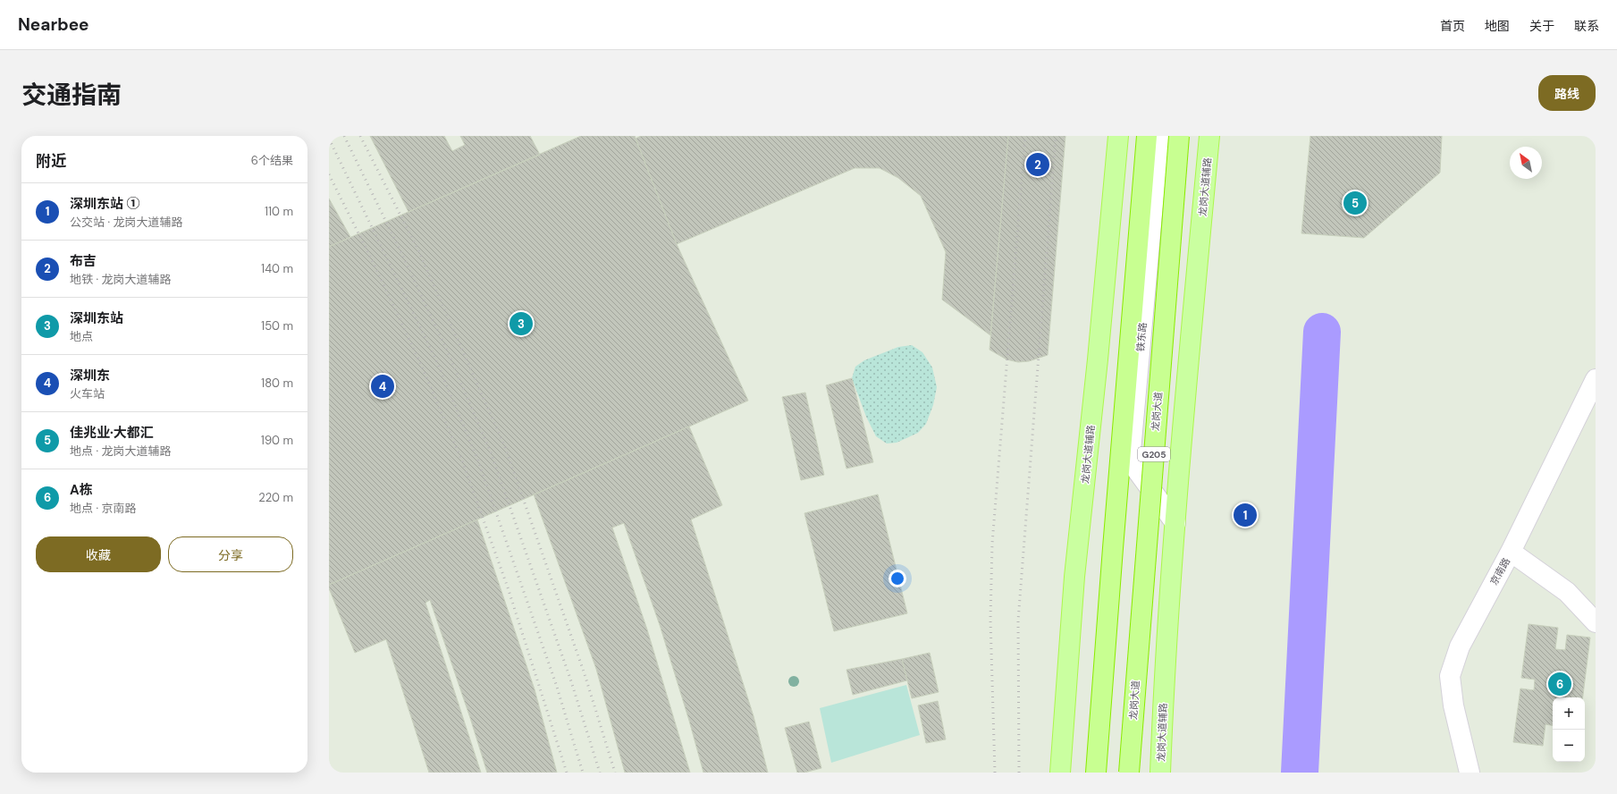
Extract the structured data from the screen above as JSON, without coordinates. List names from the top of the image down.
{
  "streets": {
    "highway": ["龙岗大道", "G205"],
    "main road": ["龙岗大道辅路"],
    "street": ["铁东路", "京南路"]
  },
  "crossings": [
    ["龙岗大道辅路", "铁东路"]
  ],
  "north": "top left",
  "page": {
    "header": "Nearbee",
    "nav": [
      "首页",
      "地图",
      "关于",
      "联系"
    ],
    "title": "交通指南",
    "buttons": [
      "路线",
      ["收藏", "分享"]
    ],
    "heading": ["附近", "6个结果"],
    "pins": [
      "2",
      "5",
      "3",
      "4",
      "1",
      "6"
    ],
    "list": [
      {
        "mark": "1",
        "name": "深圳东站 ①",
        "note": "公交站 · 龙岗大道辅路",
        "value": "110 m"
      },
      {
        "mark": "2",
        "name": "布吉",
        "note": "地铁 · 龙岗大道辅路",
        "value": "140 m"
      },
      {
        "mark": "3",
        "name": "深圳东站",
        "note": "地点",
        "value": "150 m"
      },
      {
        "mark": "4",
        "name": "深圳东",
        "note": "火车站",
        "value": "180 m"
      },
      {
        "mark": "5",
        "name": "佳兆业·大都汇",
        "note": "地点 · 龙岗大道辅路",
        "value": "190 m"
      },
      {
        "mark": "6",
        "name": "A栋",
        "note": "地点 · 京南路",
        "value": "220 m"
      }
    ],
    "map_buttons": ["+", "−"]
  }
}
